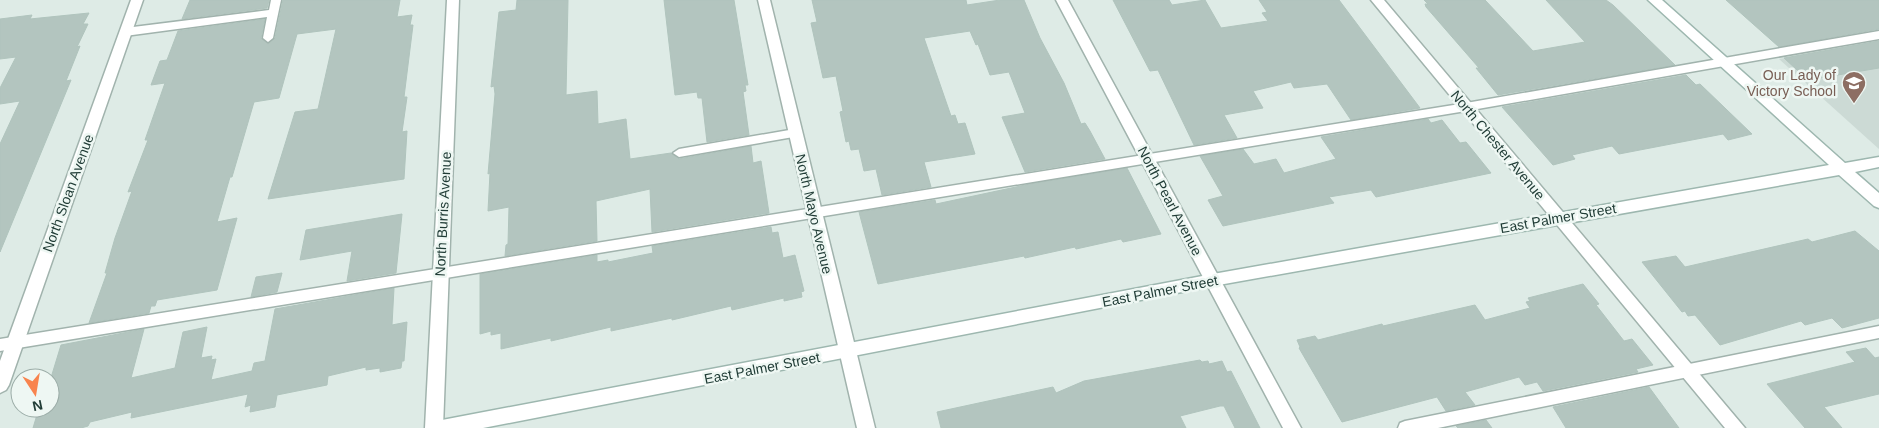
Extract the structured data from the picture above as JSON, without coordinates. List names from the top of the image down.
{
  "streets": {
    "street": [
      "North Chester Avenue",
      "North Sloan Avenue",
      "North Pearl Avenue",
      "North Burris Avenue",
      "North Mayo Avenue",
      "East Palmer Street"
    ]
  },
  "crossings": [
    ["North Chester Avenue", "East Palmer Street"],
    ["North Pearl Avenue", "East Palmer Street"],
    ["North Mayo Avenue", "East Palmer Street"]
  ],
  "places": {
    "school or university": ["Our Lady of Victory School"]
  },
  "north": "bottom"
}
